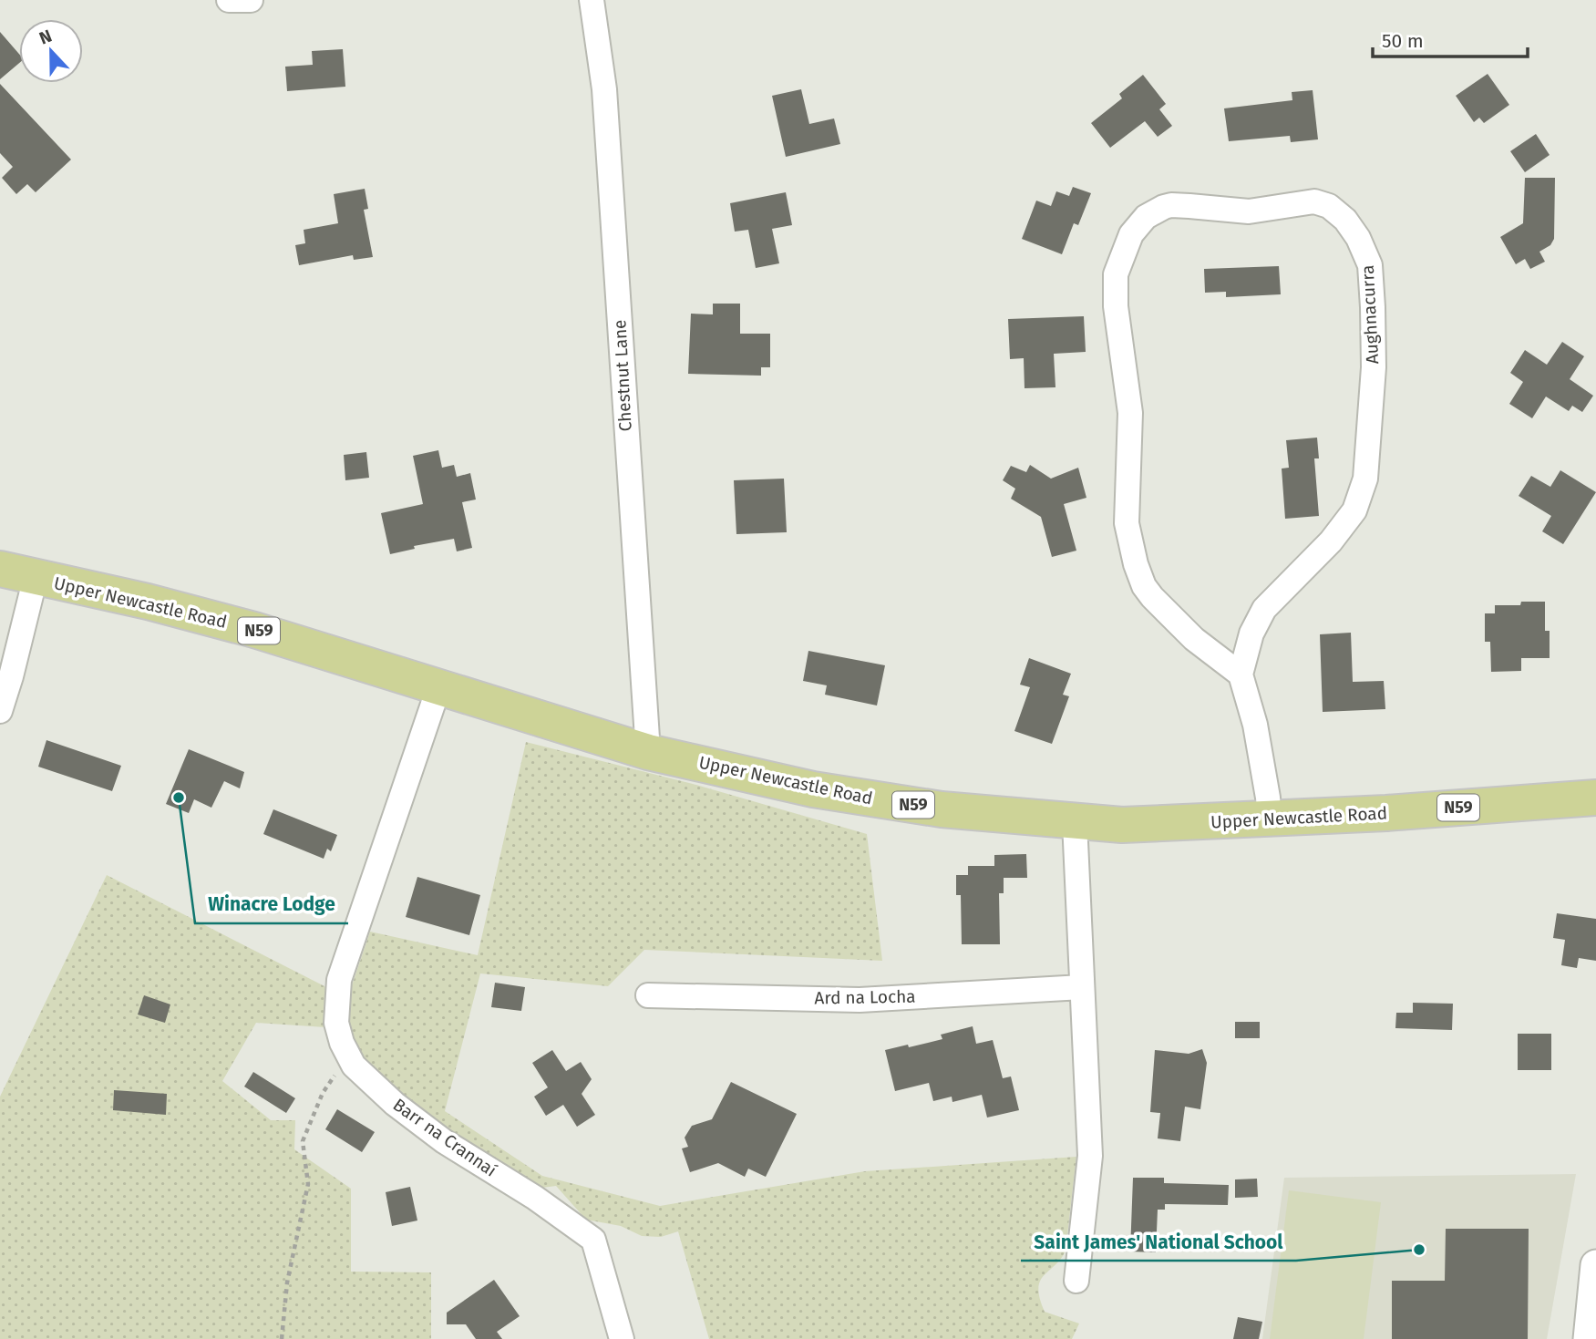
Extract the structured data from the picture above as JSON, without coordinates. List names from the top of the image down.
{
  "streets": {
    "main road": ["Upper Newcastle Road", "N59"],
    "street": [
      "Aughnacurra",
      "Chestnut Lane",
      "Ard na Locha",
      "Barr na Crannaí"
    ]
  },
  "crossings": [
    ["Chestnut Lane", "Upper Newcastle Road"],
    ["Upper Newcastle Road", "Barr na Crannaí"]
  ],
  "places": ["Winacre Lodge", "Saint James' National School"],
  "scale_bar": "50 m",
  "north": "top"
}
